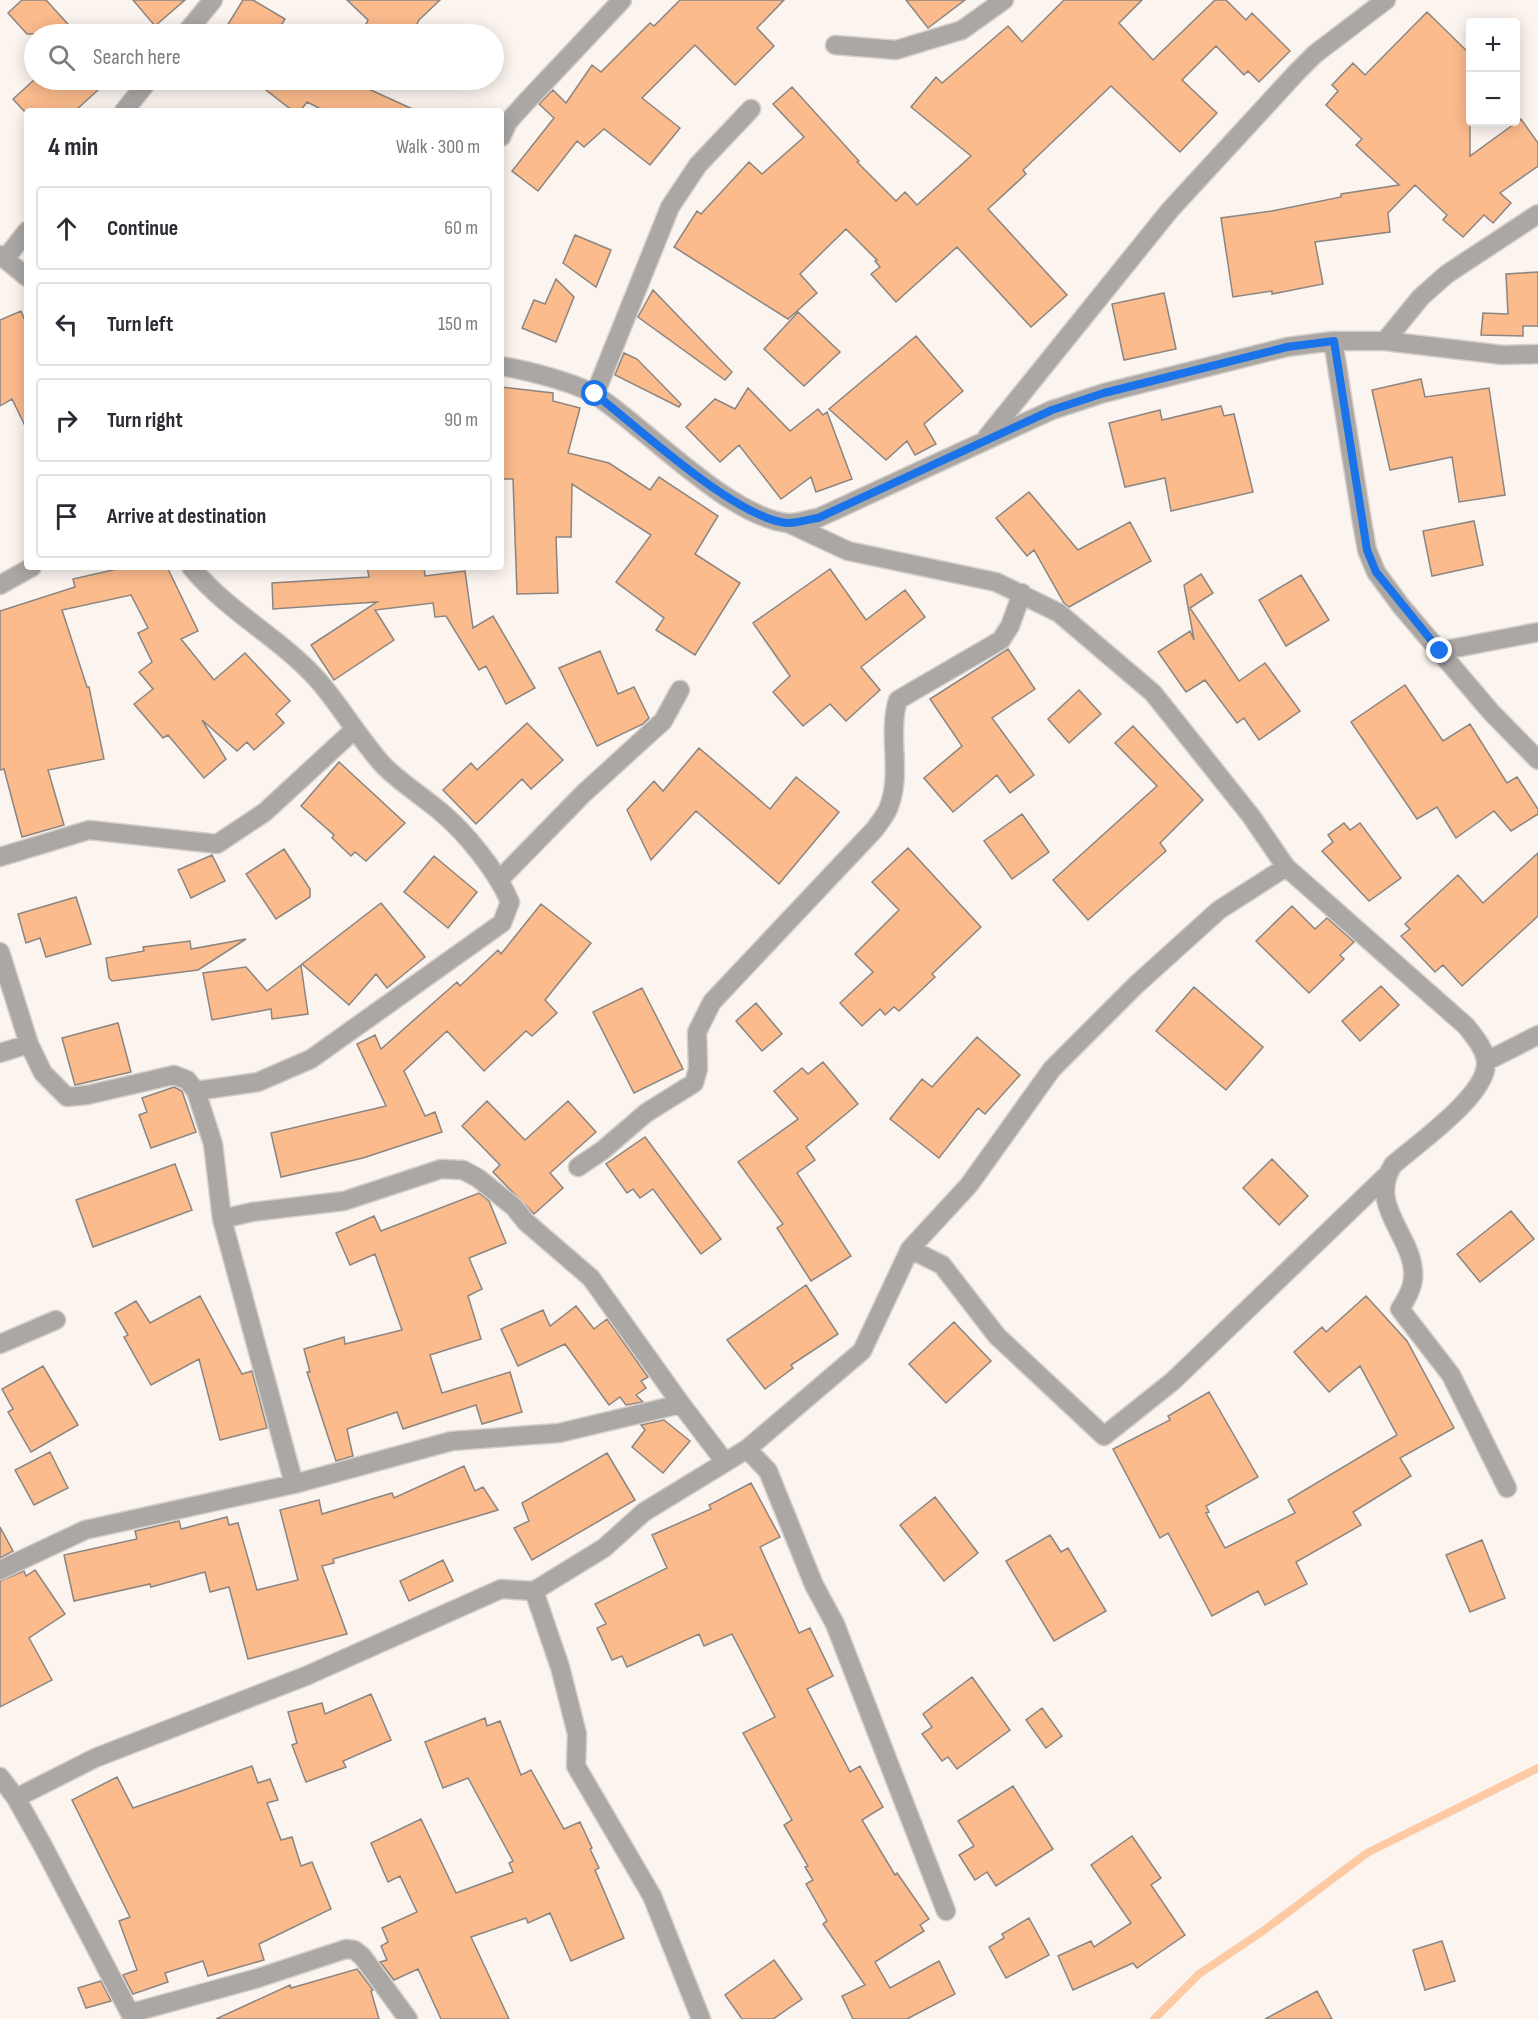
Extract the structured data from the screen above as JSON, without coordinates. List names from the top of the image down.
{
  "page": {
    "map_buttons": ["+", "−"],
    "search": "Search here",
    "heading": ["4 min", "Walk · 300 m"],
    "list": [
      ["Continue", "60 m"],
      ["Turn left", "150 m"],
      ["Turn right", "90 m"],
      "Arrive at destination"
    ]
  }
}
